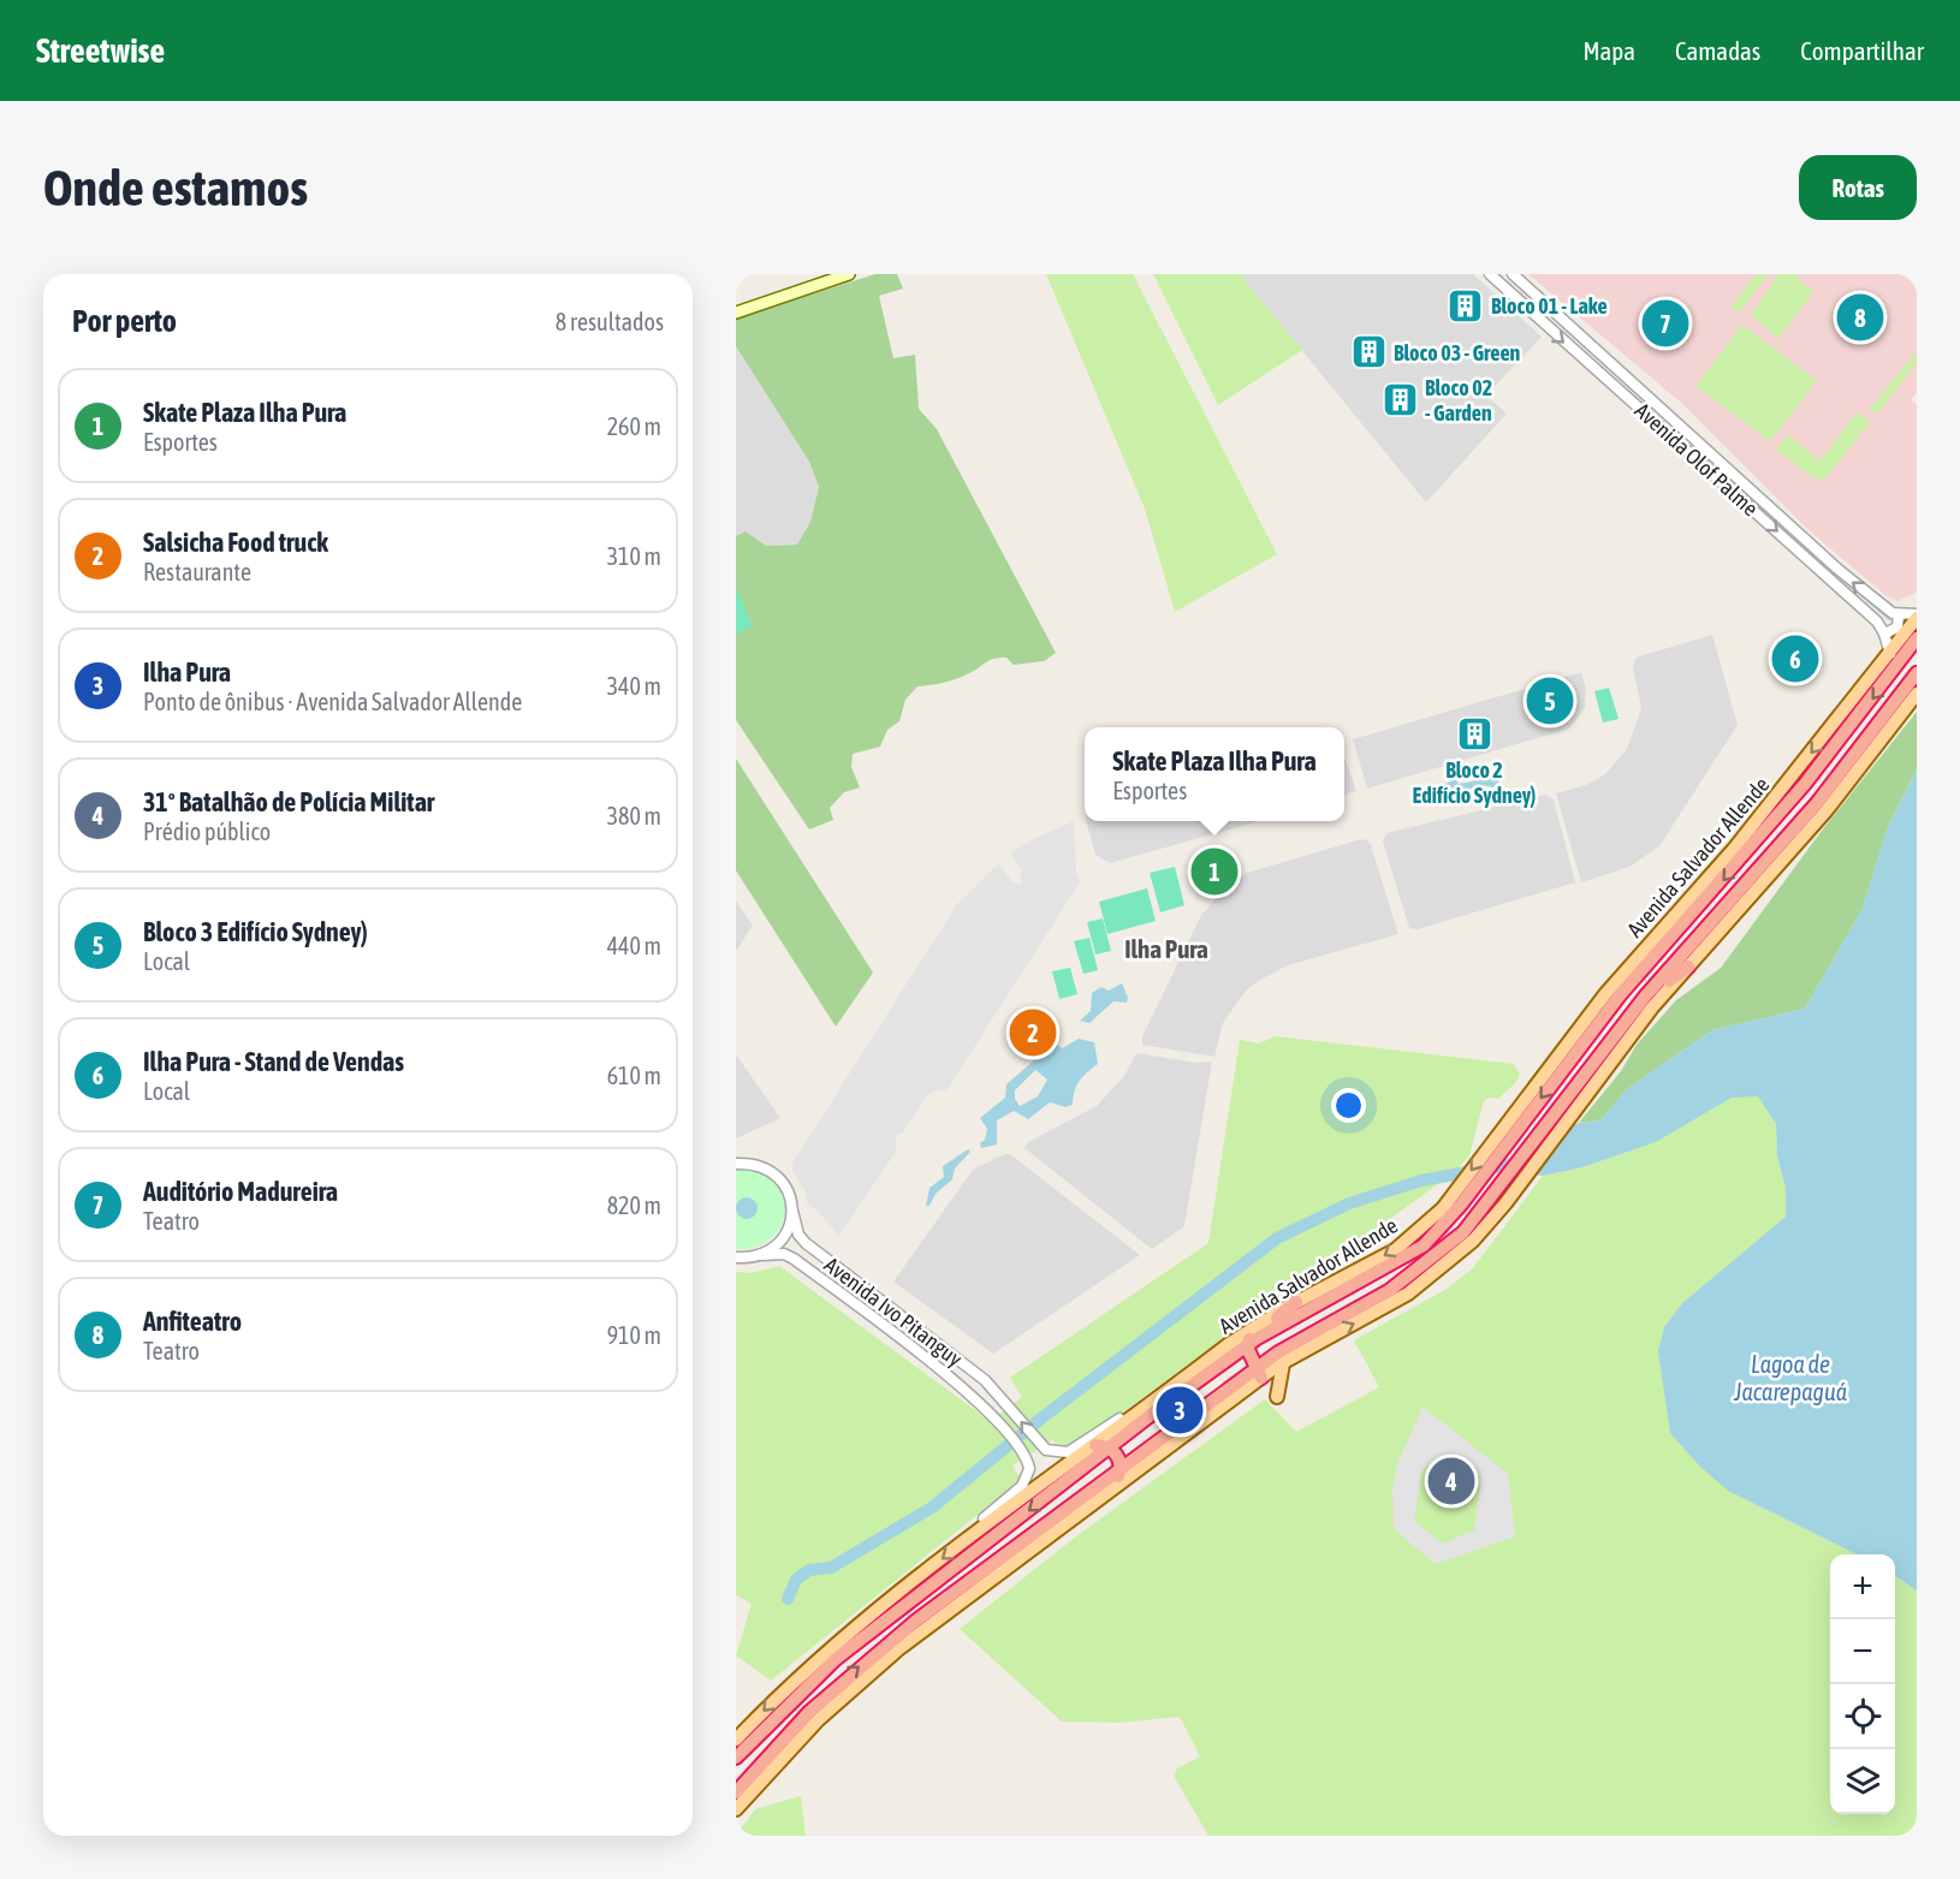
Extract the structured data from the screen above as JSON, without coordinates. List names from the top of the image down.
{
  "streets": {
    "highway": ["Avenida Salvador Allende"],
    "street": ["Avenida Olof Palme", "Avenida Ivo Pitanguy"]
  },
  "crossings": [
    ["Avenida Olof Palme", "Avenida Salvador Allende"],
    ["Avenida Salvador Allende", "Avenida Ivo Pitanguy"]
  ],
  "districts": ["Ilha Pura"],
  "water": ["Lagoa de Jacarepaguá"],
  "places": {
    "building": [
      "Bloco 01 - Lake",
      "Bloco 03 - Green",
      "Bloco 02 - Garden",
      "Bloco 2 Edifício Sydney)"
    ]
  },
  "page": {
    "header": "Streetwise",
    "nav": ["Mapa", "Camadas", "Compartilhar"],
    "buttons": "Rotas",
    "title": "Onde estamos",
    "heading": ["Por perto", "8 resultados"],
    "pins": [
      "8",
      "7",
      "6",
      "5",
      "1",
      "2",
      "3",
      "4"
    ],
    "list": [
      {
        "mark": "1",
        "name": "Skate Plaza Ilha Pura",
        "note": "Esportes",
        "value": "260 m"
      },
      {
        "mark": "2",
        "name": "Salsicha Food truck",
        "note": "Restaurante",
        "value": "310 m"
      },
      {
        "mark": "3",
        "name": "Ilha Pura",
        "note": "Ponto de ônibus · Avenida Salvador Allende",
        "value": "340 m"
      },
      {
        "mark": "4",
        "name": "31º Batalhão de Polícia Militar",
        "note": "Prédio público",
        "value": "380 m"
      },
      {
        "mark": "5",
        "name": "Bloco 3 Edifício Sydney)",
        "note": "Local",
        "value": "440 m"
      },
      {
        "mark": "6",
        "name": "Ilha Pura - Stand de Vendas",
        "note": "Local",
        "value": "610 m"
      },
      {
        "mark": "7",
        "name": "Auditório Madureira",
        "note": "Teatro",
        "value": "820 m"
      },
      {
        "mark": "8",
        "name": "Anfiteatro",
        "note": "Teatro",
        "value": "910 m"
      }
    ],
    "popup": ["Skate Plaza Ilha Pura", "Esportes"],
    "map_buttons": ["+", "−"]
  }
}
